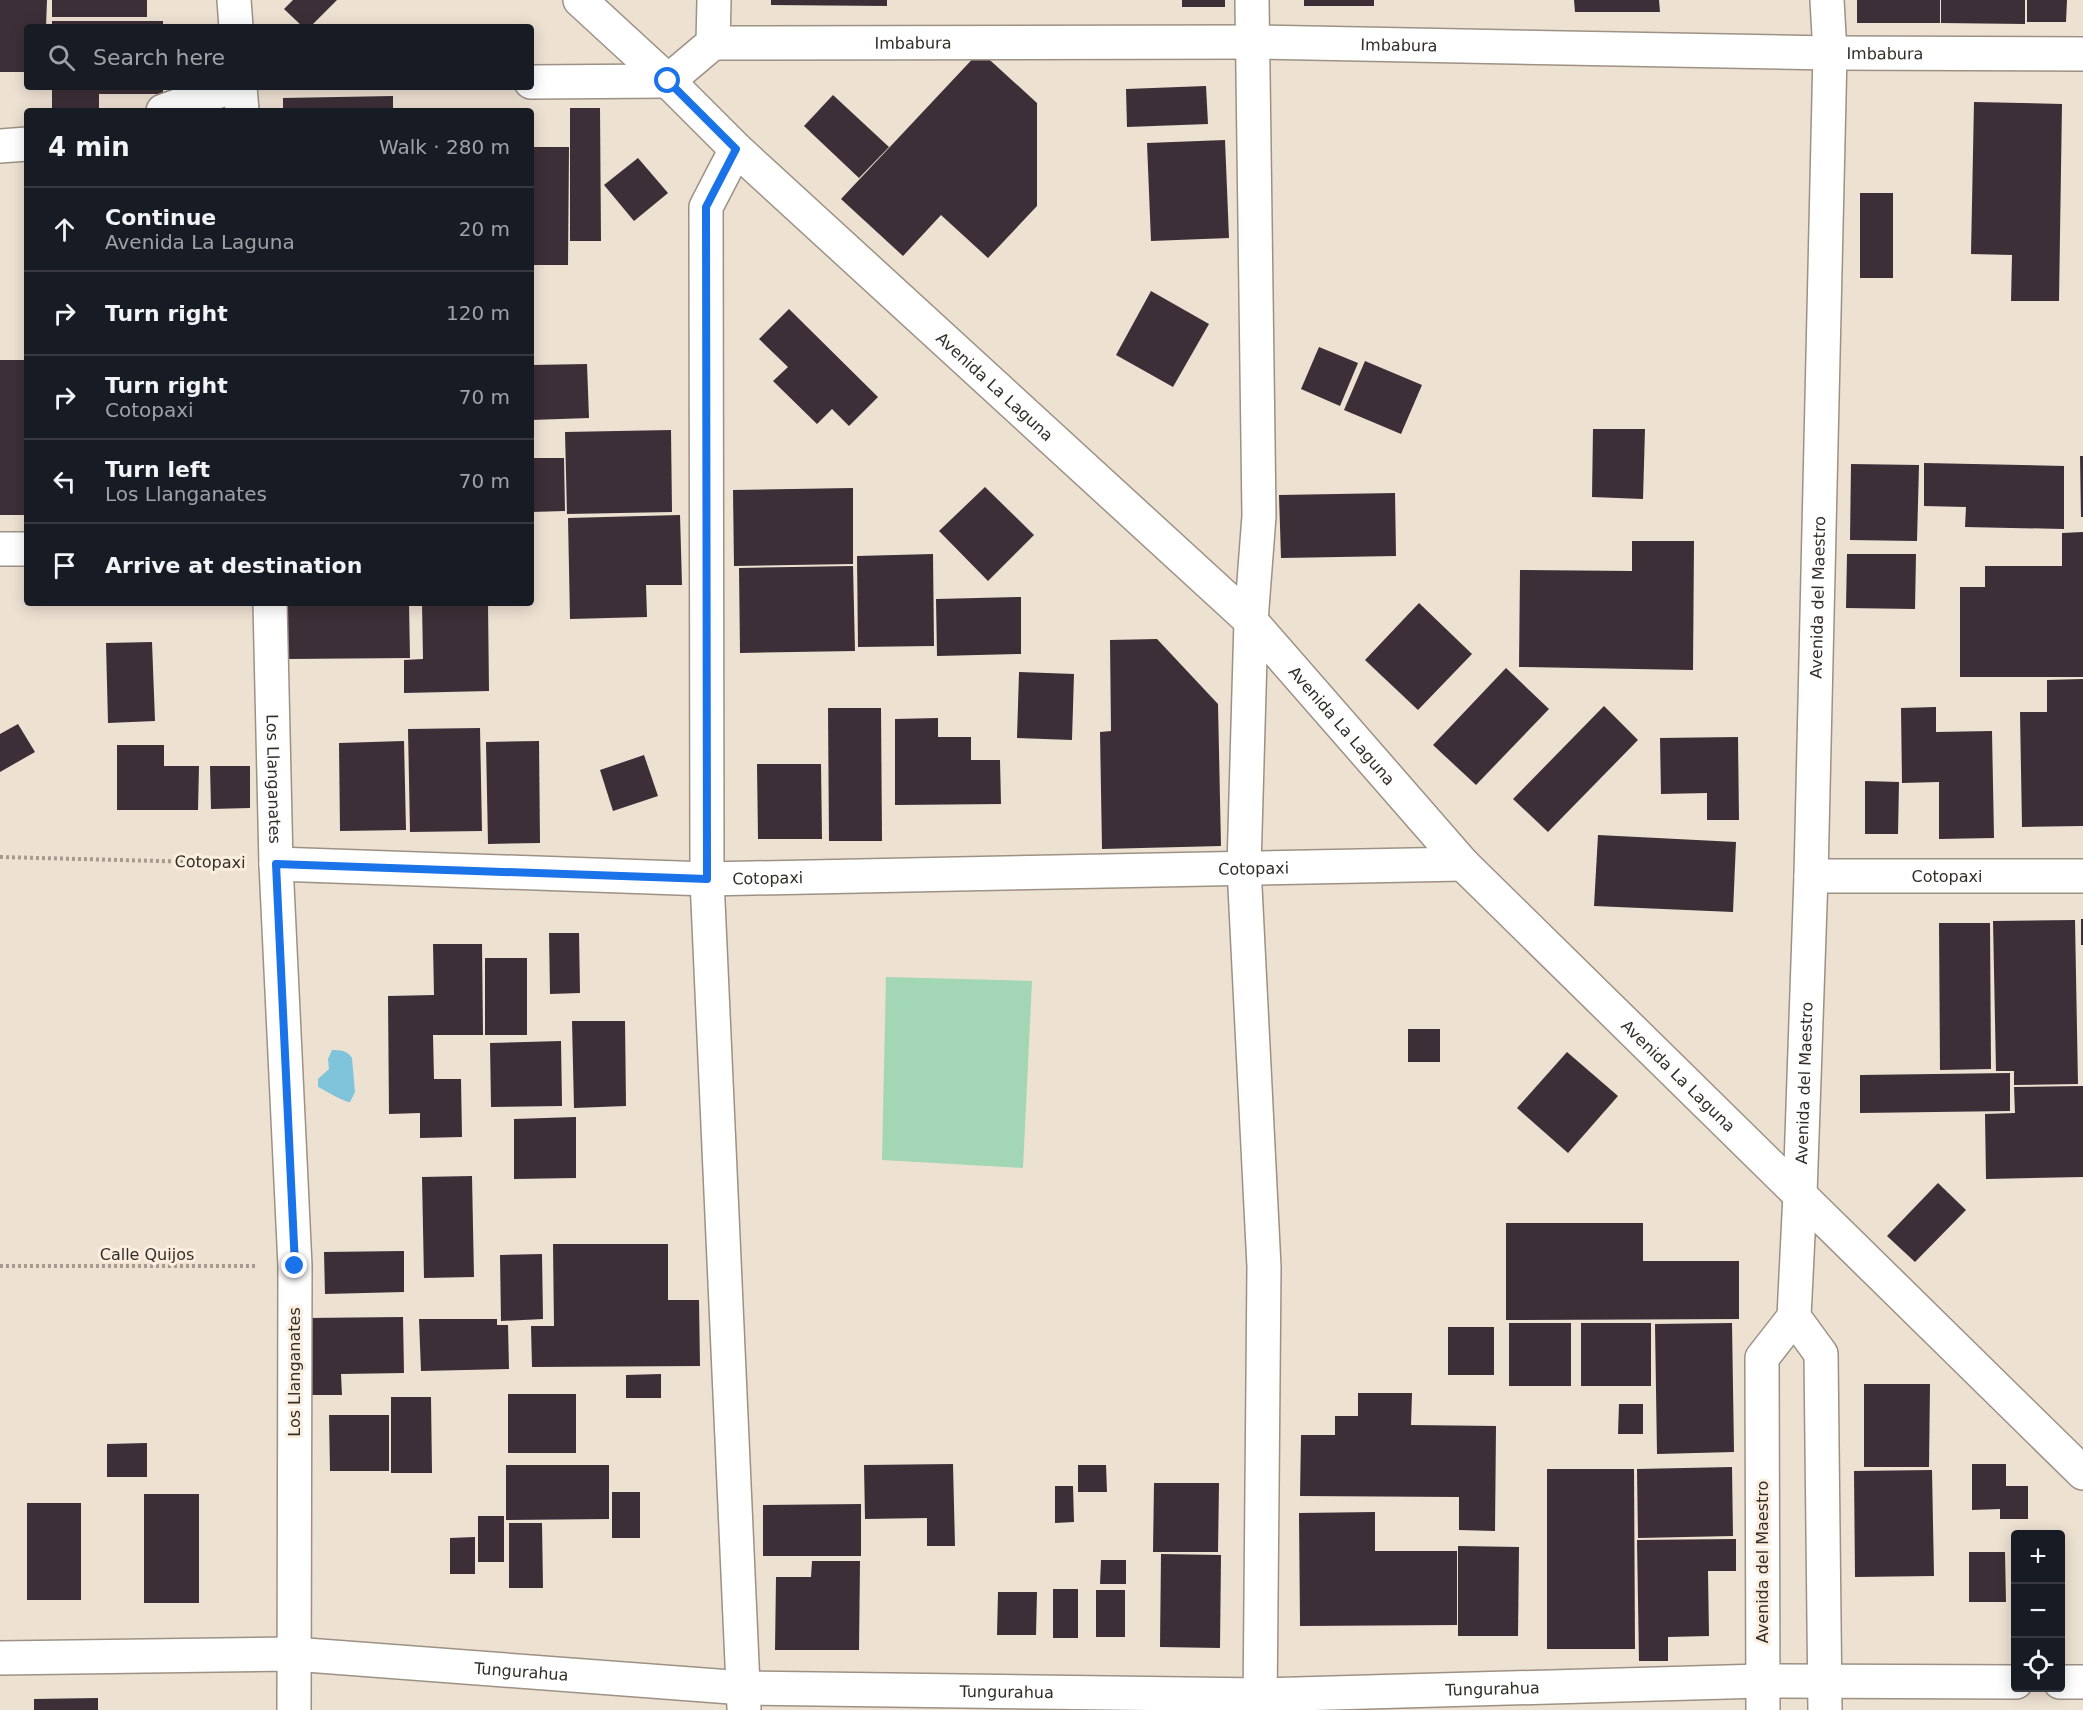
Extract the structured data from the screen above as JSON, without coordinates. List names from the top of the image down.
{
  "streets": {
    "street": [
      "Imbabura",
      "Avenida La Laguna",
      "Avenida del Maestro",
      "Los Llanganates",
      "Cotopaxi",
      "Tungurahua"
    ],
    "path": ["Calle Quijos"]
  },
  "crossings": [
    ["Imbabura", "Avenida del Maestro"],
    ["Avenida La Laguna", "Avenida del Maestro"],
    ["Avenida La Laguna", "Cotopaxi"],
    ["Avenida del Maestro", "Cotopaxi"],
    ["Avenida del Maestro", "Tungurahua"],
    ["Los Llanganates", "Cotopaxi"],
    ["Los Llanganates", "Calle Quijos"],
    ["Los Llanganates", "Tungurahua"]
  ],
  "page": {
    "search": "Search here",
    "heading": ["4 min", "Walk · 280 m"],
    "list": [
      ["Continue", "Avenida La Laguna", "20 m"],
      ["Turn right", "120 m"],
      ["Turn right", "Cotopaxi", "70 m"],
      ["Turn left", "Los Llanganates", "70 m"],
      "Arrive at destination"
    ],
    "map_buttons": ["+", "−"]
  }
}
